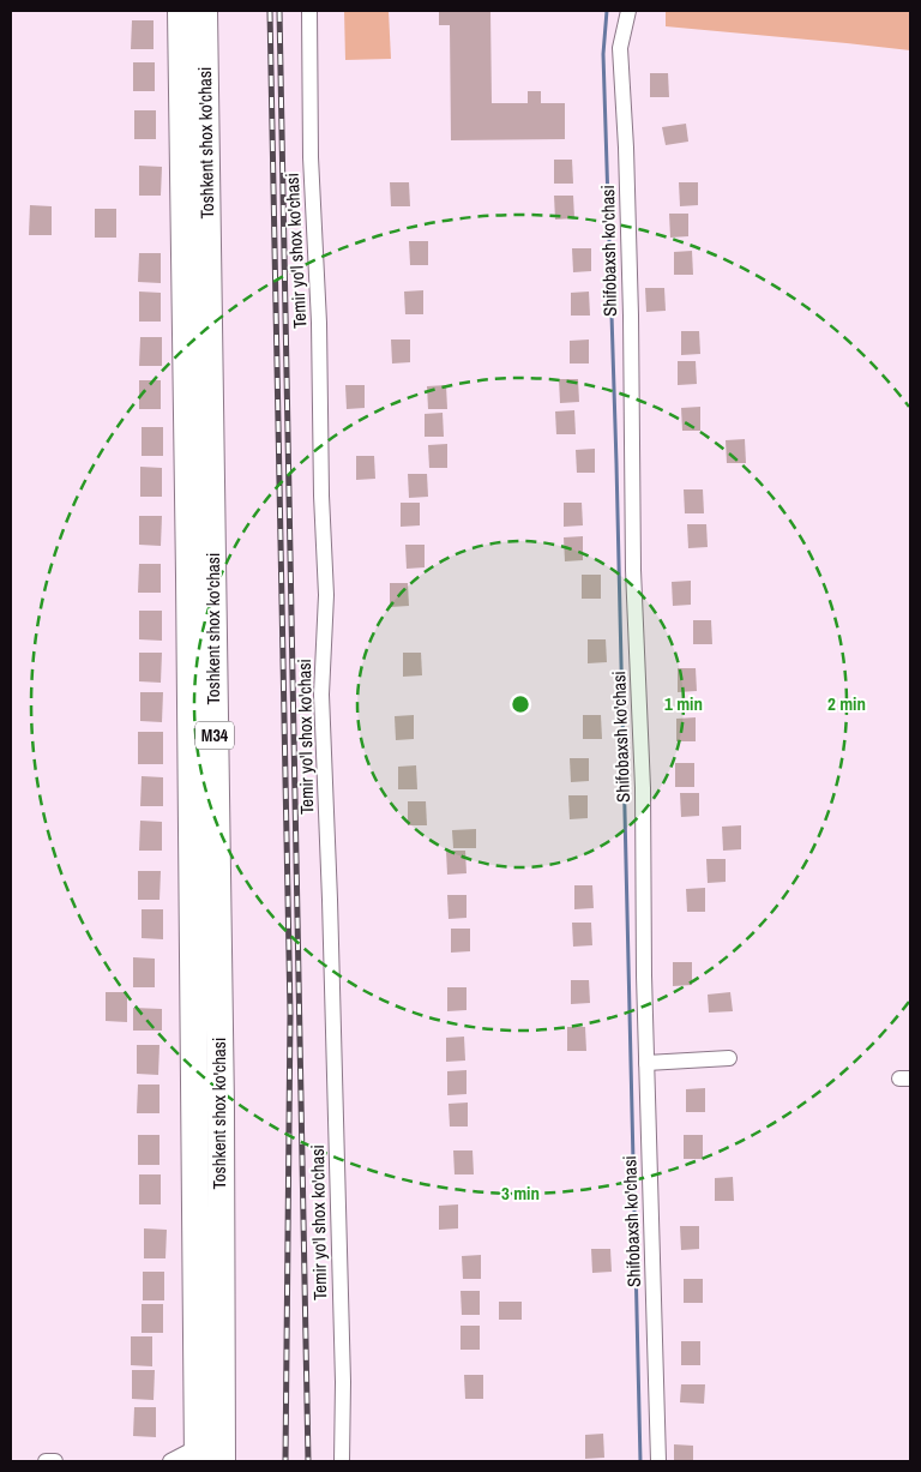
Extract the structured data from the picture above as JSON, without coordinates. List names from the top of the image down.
{
  "streets": {
    "highway": ["Toshkent shox ko'chasi", "M34"],
    "street": ["Temir yo'l shox ko'chasi", "Shifobaxsh ko'chasi"]
  },
  "rings": ["1 min", "2 min", "3 min"]
}
